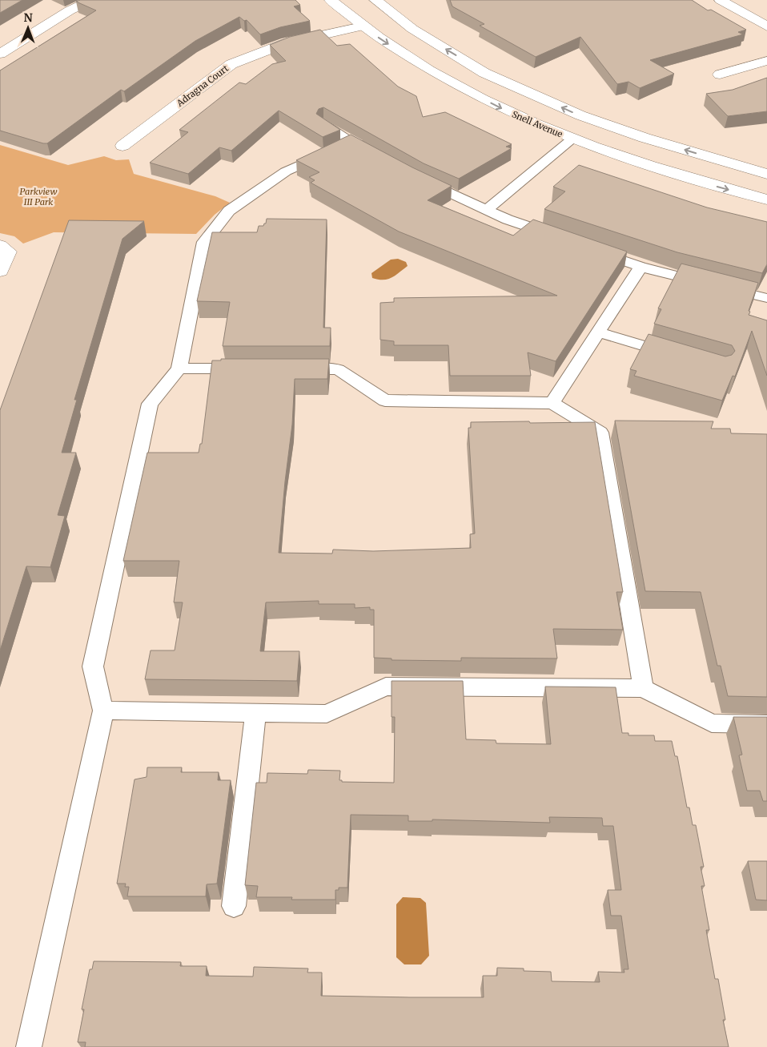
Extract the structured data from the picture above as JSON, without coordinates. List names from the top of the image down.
{
  "streets": {
    "main road": ["Adragna Court", "Snell Avenue"]
  },
  "crossings": [
    ["Adragna Court", "Snell Avenue"]
  ],
  "parks": ["Parkview III Park"],
  "north": "top"
}
